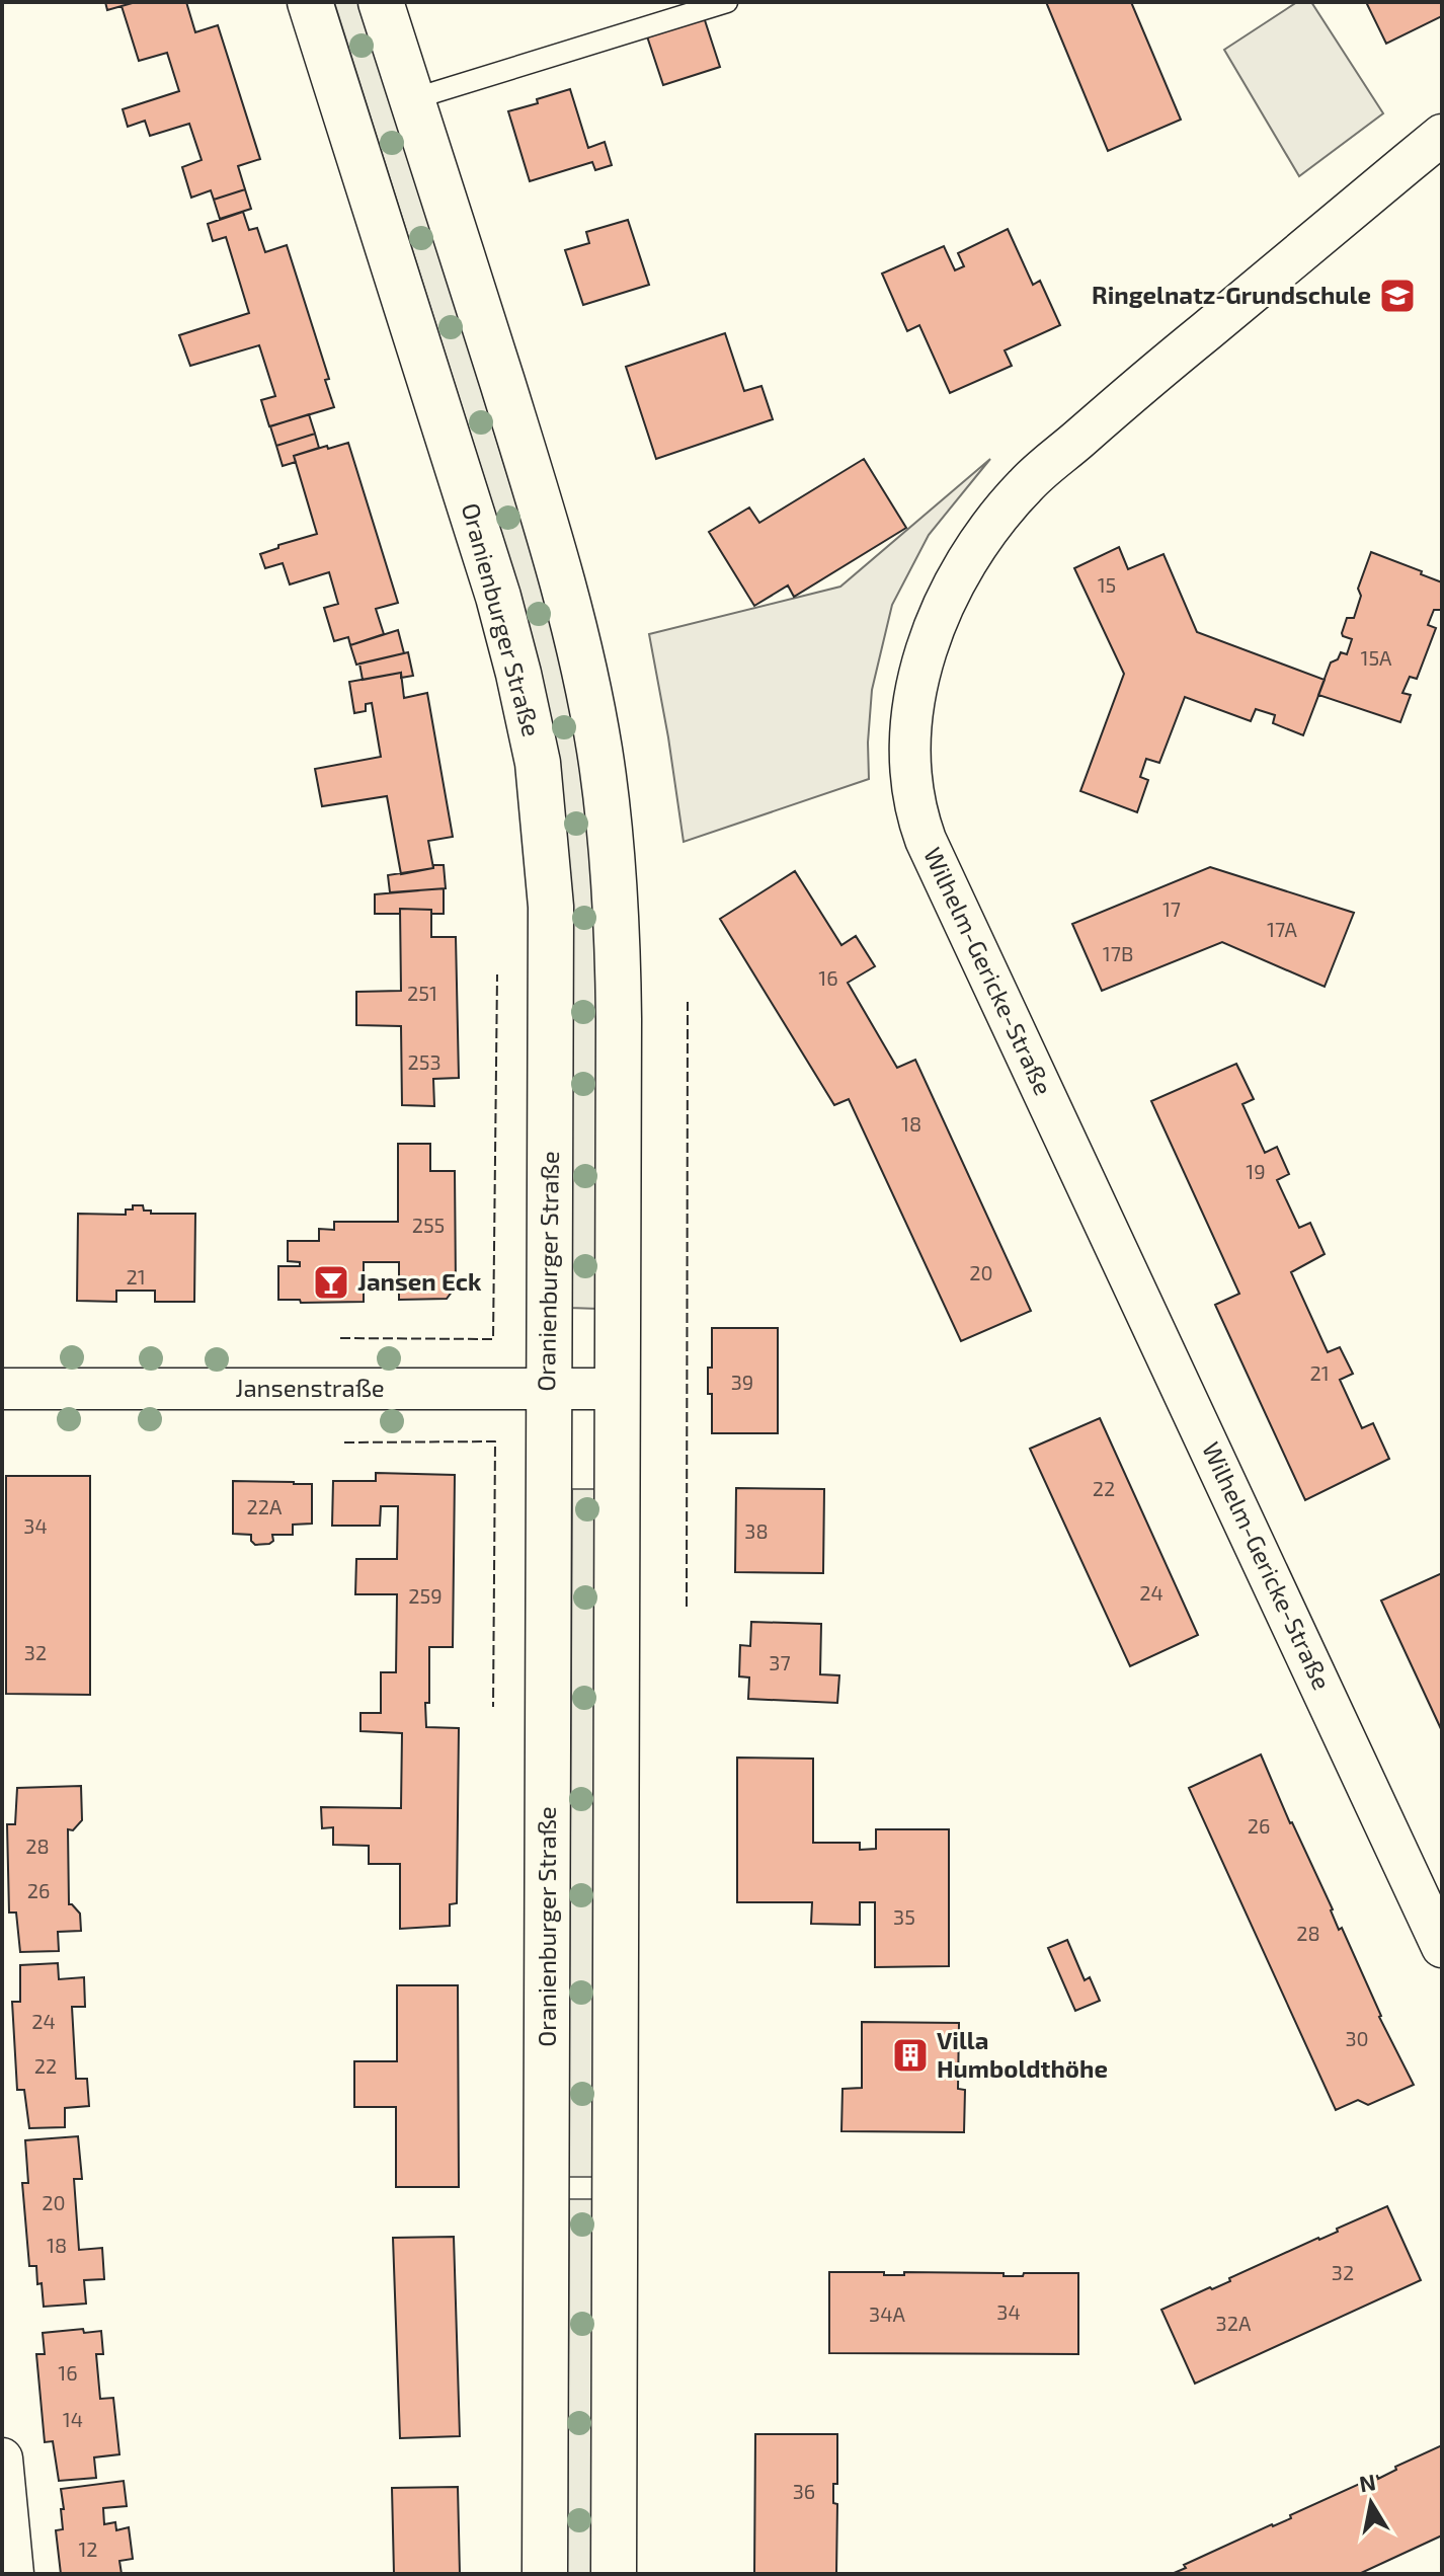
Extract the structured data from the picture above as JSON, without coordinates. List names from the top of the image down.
{
  "streets": {
    "main road": ["Oranienburger Straße"],
    "street": ["Wilhelm-Gericke-Straße", "Jansenstraße"]
  },
  "crossings": [
    ["Oranienburger Straße", "Jansenstraße"]
  ],
  "places": {
    "school or university": ["Ringelnatz-Grundschule"],
    "bar": ["Jansen Eck"],
    "building": ["Villa Humboldthöhe"]
  },
  "house_numbers": [
    "15",
    "15A",
    "17",
    "17A",
    "17B",
    "16",
    "251",
    "253",
    "18",
    "19",
    "255",
    "20",
    "21",
    "21",
    "39",
    "22",
    "22A",
    "34",
    "38",
    "24",
    "259",
    "32",
    "37",
    "26",
    "28",
    "26",
    "35",
    "28",
    "24",
    "30",
    "22",
    "20",
    "18",
    "32",
    "34",
    "34A",
    "32A",
    "16",
    "14",
    "36",
    "12"
  ],
  "north": "top"
}
